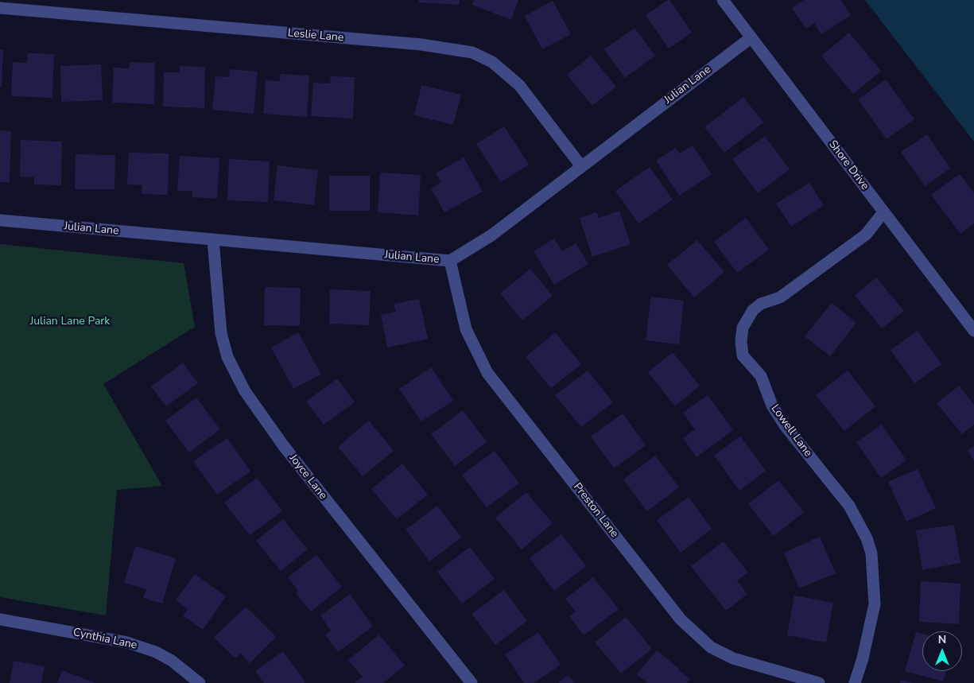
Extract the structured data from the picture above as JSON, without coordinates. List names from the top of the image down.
{
  "streets": {
    "street": [
      "Leslie Lane",
      "Julian Lane",
      "Shore Drive",
      "Lowell Lane",
      "Joyce Lane",
      "Preston Lane",
      "Cynthia Lane"
    ]
  },
  "crossings": [
    ["Leslie Lane", "Julian Lane"],
    ["Julian Lane", "Shore Drive"],
    ["Julian Lane", "Joyce Lane"],
    ["Julian Lane", "Preston Lane"],
    ["Shore Drive", "Lowell Lane"]
  ],
  "parks": ["Julian Lane Park"],
  "north": "top"
}
